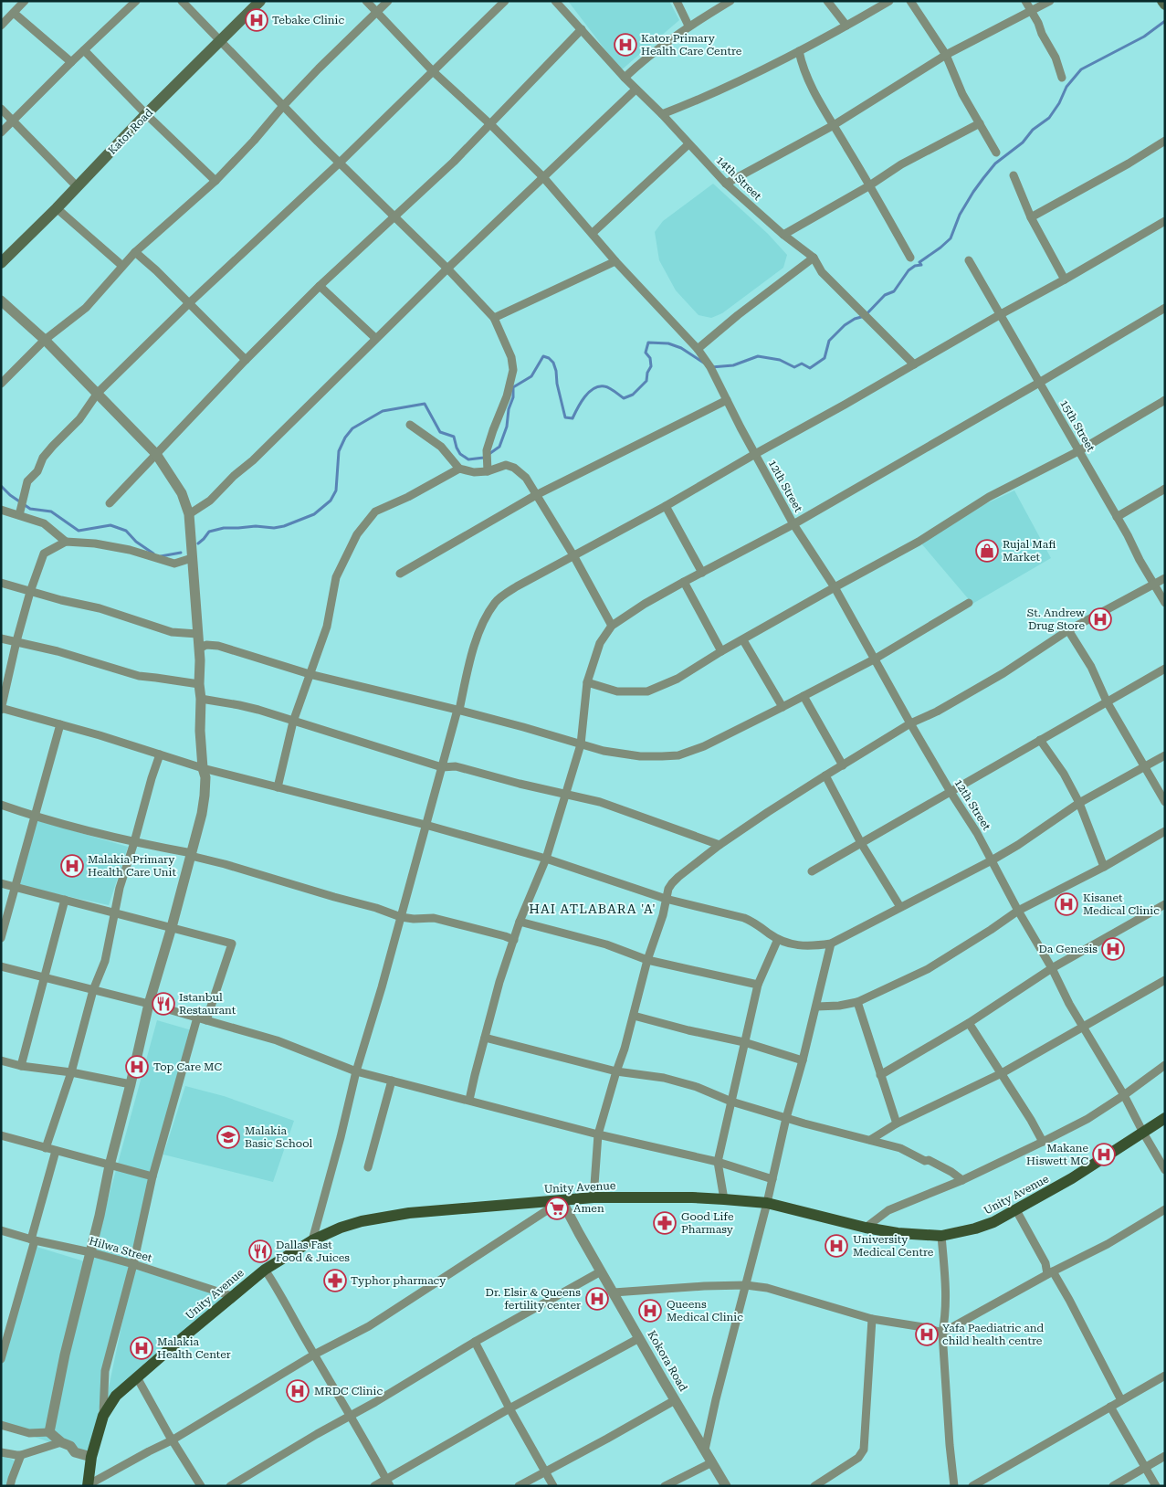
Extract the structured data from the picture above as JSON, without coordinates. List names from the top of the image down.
{
  "streets": {
    "main road": ["Kator Road", "Unity Avenue"],
    "street": [
      "14th Street",
      "15th Street",
      "12th Street",
      "Hilwa Street",
      "Kokora Road"
    ]
  },
  "crossings": [
    ["12th Street", "Unity Avenue"],
    ["Unity Avenue", "Hilwa Street"],
    ["Unity Avenue", "Kokora Road"]
  ],
  "districts": ["HAI ATLABARA 'A'"],
  "places": {
    "hospital": [
      "Tebake Clinic",
      "Kator Primary Health Care Centre",
      "St. Andrew Drug Store",
      "Malakia Primary Health Care Unit",
      "Kisanet Medical Clinic",
      "Da Genesis",
      "Top Care MC",
      "Makane Hiswett MC",
      "University Medical Centre",
      "Dr. Elsir & Queens fertility center",
      "Queens Medical Clinic",
      "Yafa Paediatric and child health centre",
      "Malakia Health Center",
      "MRDC Clinic"
    ],
    "shop": ["Rujal Mafi Market"],
    "restaurant": ["Istanbul Restaurant", "Dallas Fast Food & Juices"],
    "school or university": ["Malakia Basic School"],
    "supermarket": ["Amen"],
    "pharmacy": ["Good Life Pharmasy", "Typhor pharmacy"]
  }
}
